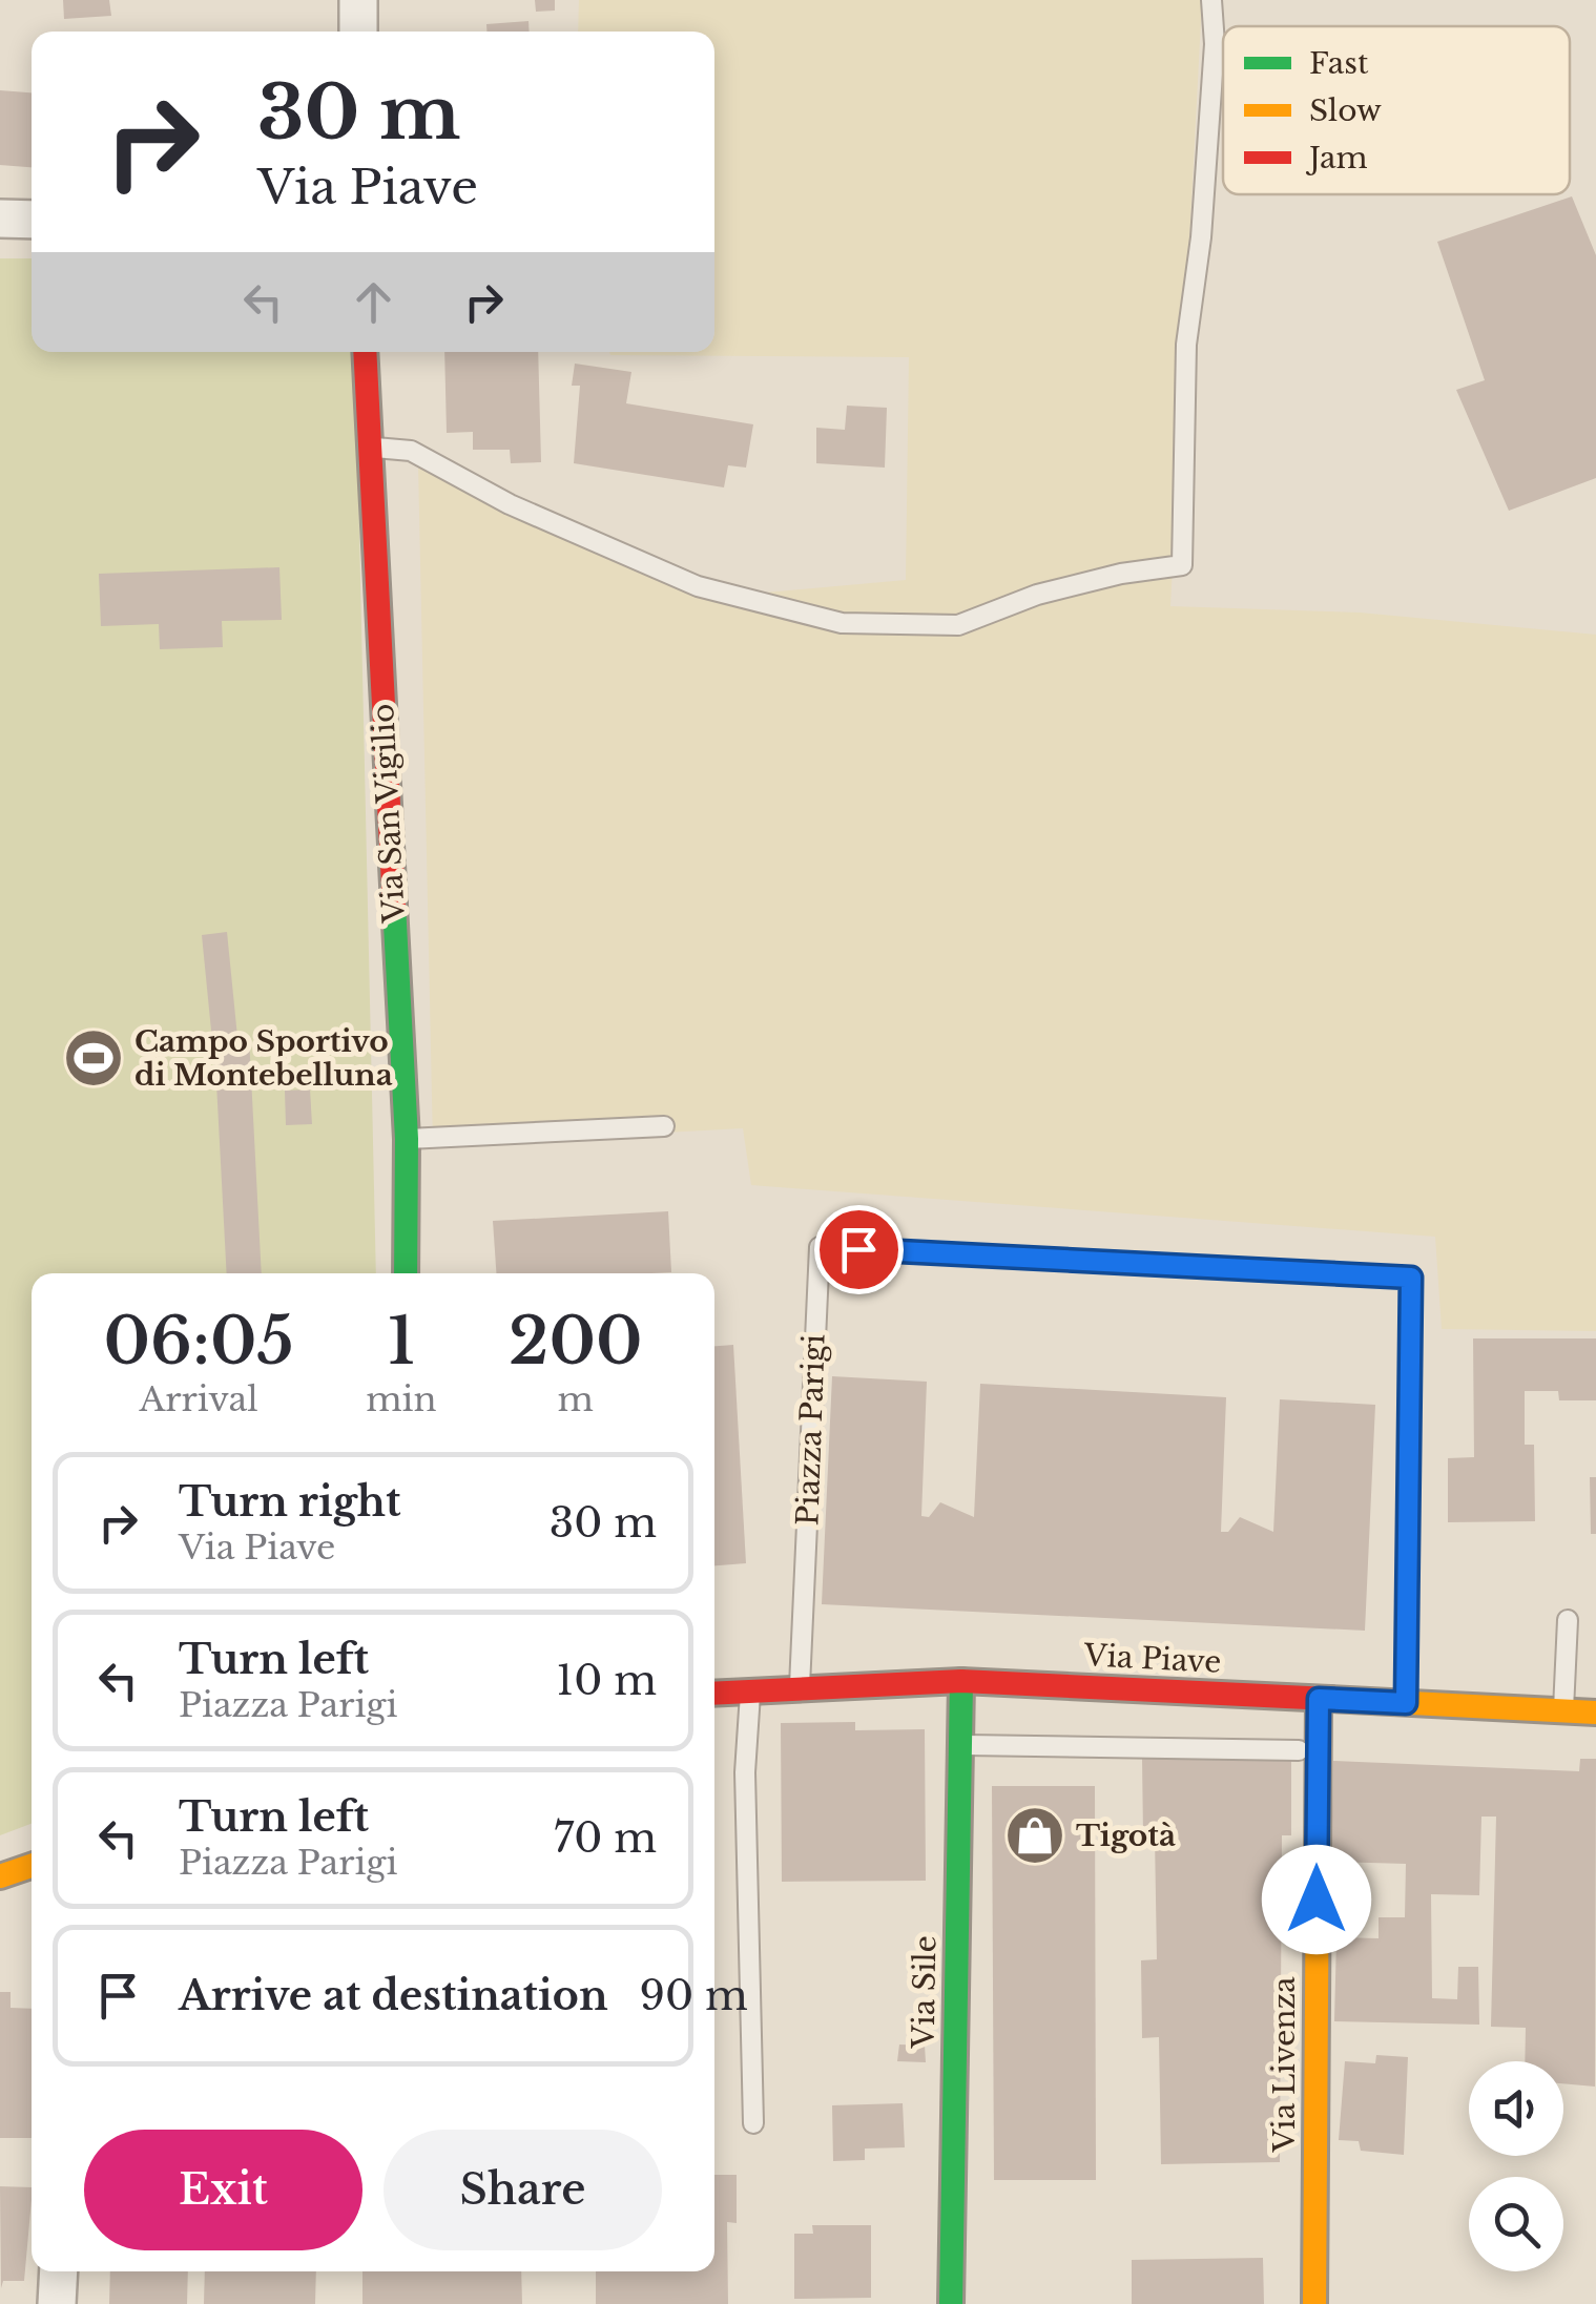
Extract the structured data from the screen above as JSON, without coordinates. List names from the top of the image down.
{
  "streets": {
    "street": [
      "Via San Vigilio",
      "Via Piave",
      "Via Sile",
      "Via Livenza"
    ],
    "lane": ["Piazza Parigi"]
  },
  "crossings": [
    ["Piazza Parigi", "Via Piave"],
    ["Via Piave", "Via Sile"],
    ["Via Piave", "Via Livenza"]
  ],
  "places": {
    "sports": ["Campo Sportivo di Montebelluna"],
    "shop": ["Tigotà"]
  },
  "legend": ["Fast", "Slow", "Jam"],
  "page": {
    "turn": ["30 m", "Via Piave"],
    "eta": [
      "06:05",
      "Arrival",
      "1",
      "min",
      "200",
      "m"
    ],
    "list": [
      {
        "name": "Turn right",
        "note": "Via Piave",
        "value": "30 m"
      },
      {
        "name": "Turn left",
        "note": "Piazza Parigi",
        "value": "10 m"
      },
      {
        "name": "Turn left",
        "note": "Piazza Parigi",
        "value": "70 m"
      },
      {
        "name": "Arrive at destination",
        "value": "90 m"
      }
    ],
    "buttons": ["Exit", "Share"]
  }
}
